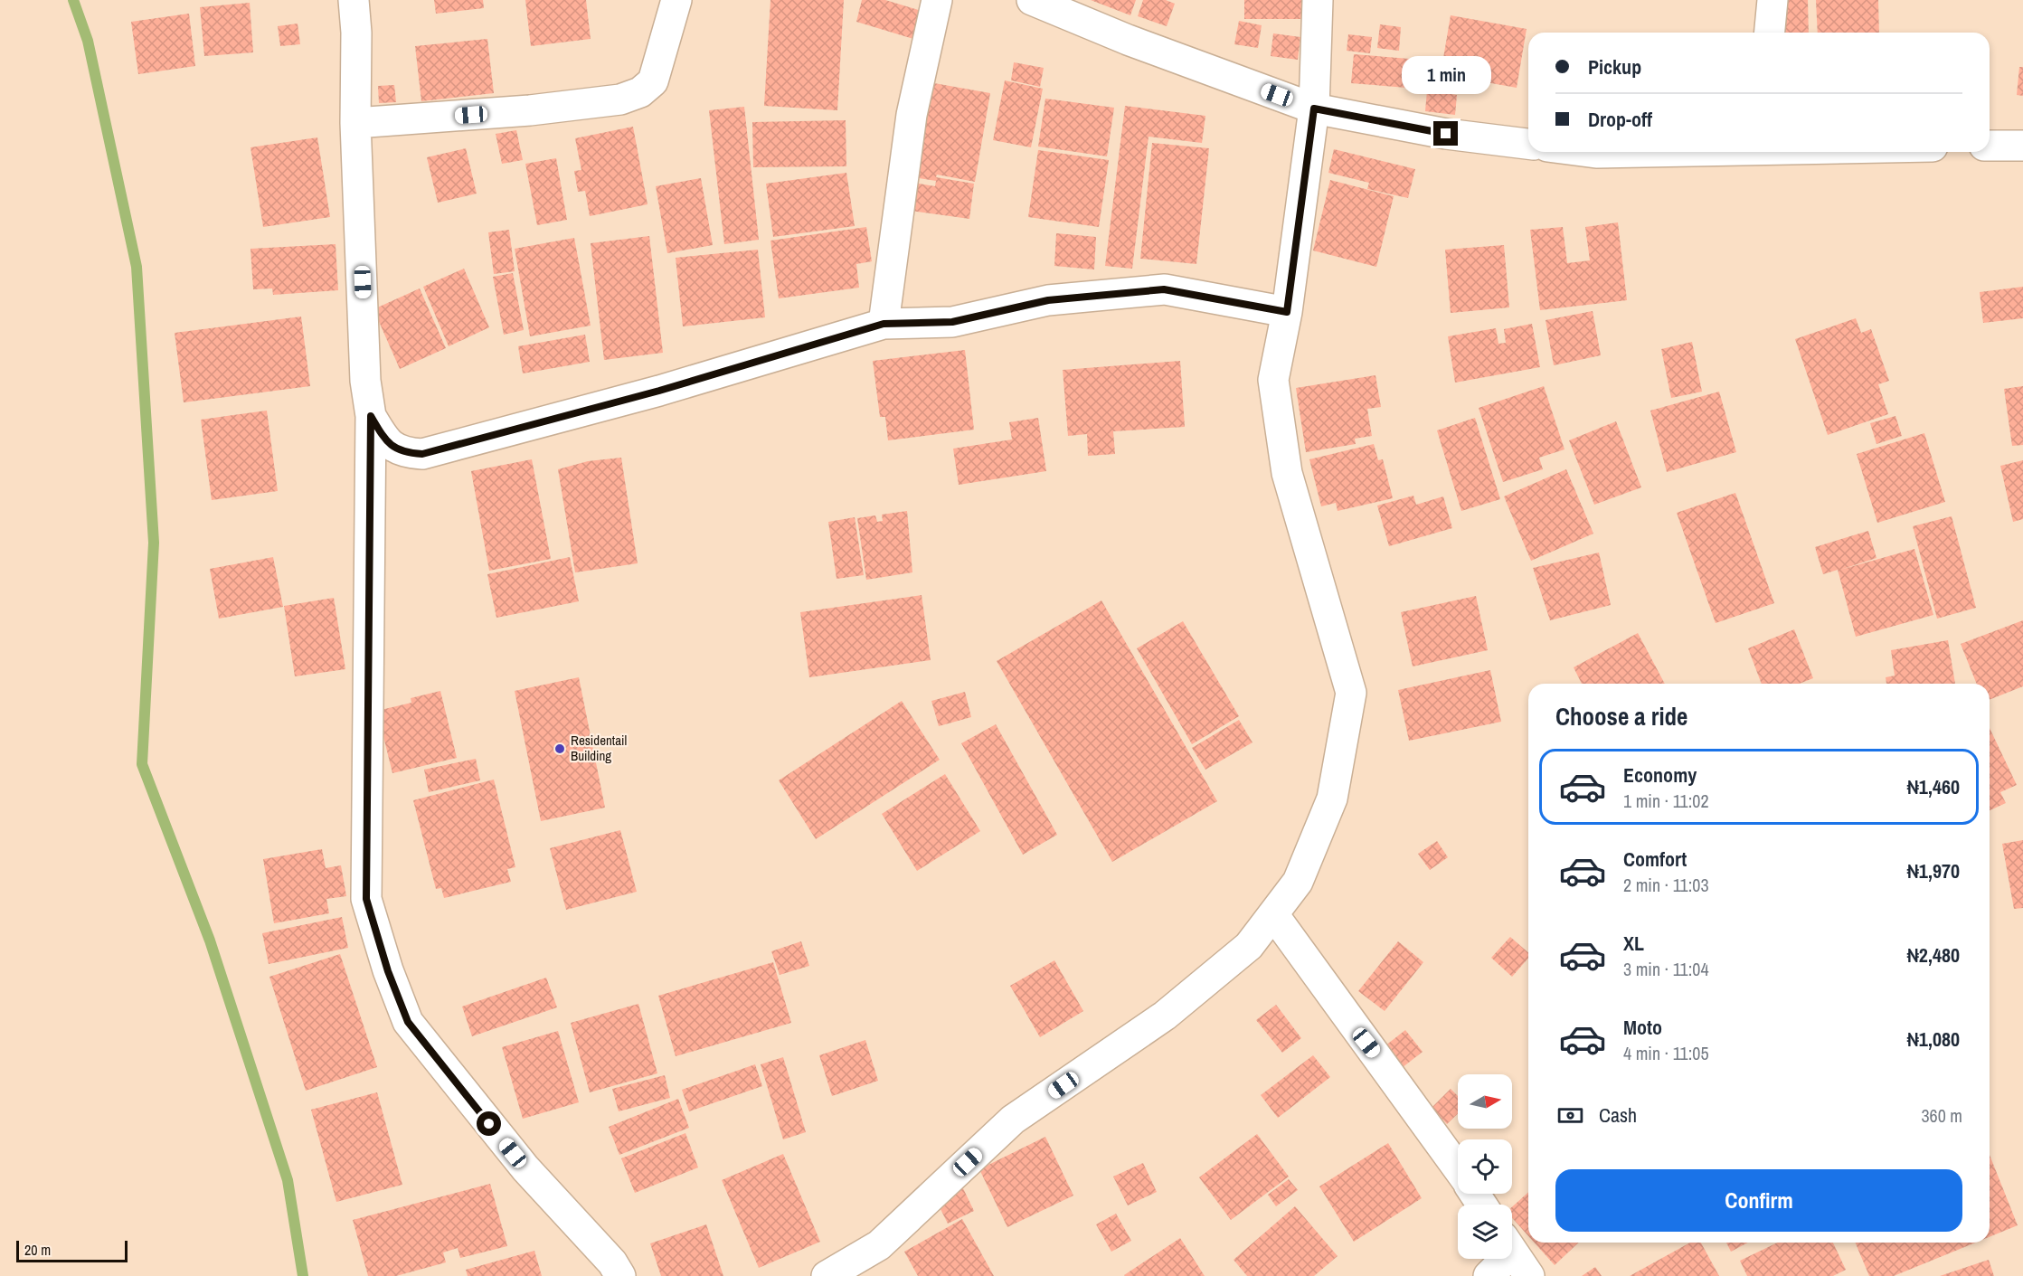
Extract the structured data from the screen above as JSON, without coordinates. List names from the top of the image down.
{
  "places": ["Residentail Building"],
  "scale_bar": "20 m",
  "north": "right",
  "page": {
    "banner": ["Pickup", "Drop-off"],
    "bubble": "1 min",
    "heading": "Choose a ride",
    "list": [
      {
        "name": "Economy",
        "note": "1 min · 11:02",
        "value": "₦1,460"
      },
      {
        "name": "Comfort",
        "note": "2 min · 11:03",
        "value": "₦1,970"
      },
      {
        "name": "XL",
        "note": "3 min · 11:04",
        "value": "₦2,480"
      },
      {
        "name": "Moto",
        "note": "4 min · 11:05",
        "value": "₦1,080"
      }
    ],
    "pay": ["Cash", "360 m"],
    "buttons": "Confirm",
    "scale": "20 m"
  }
}
